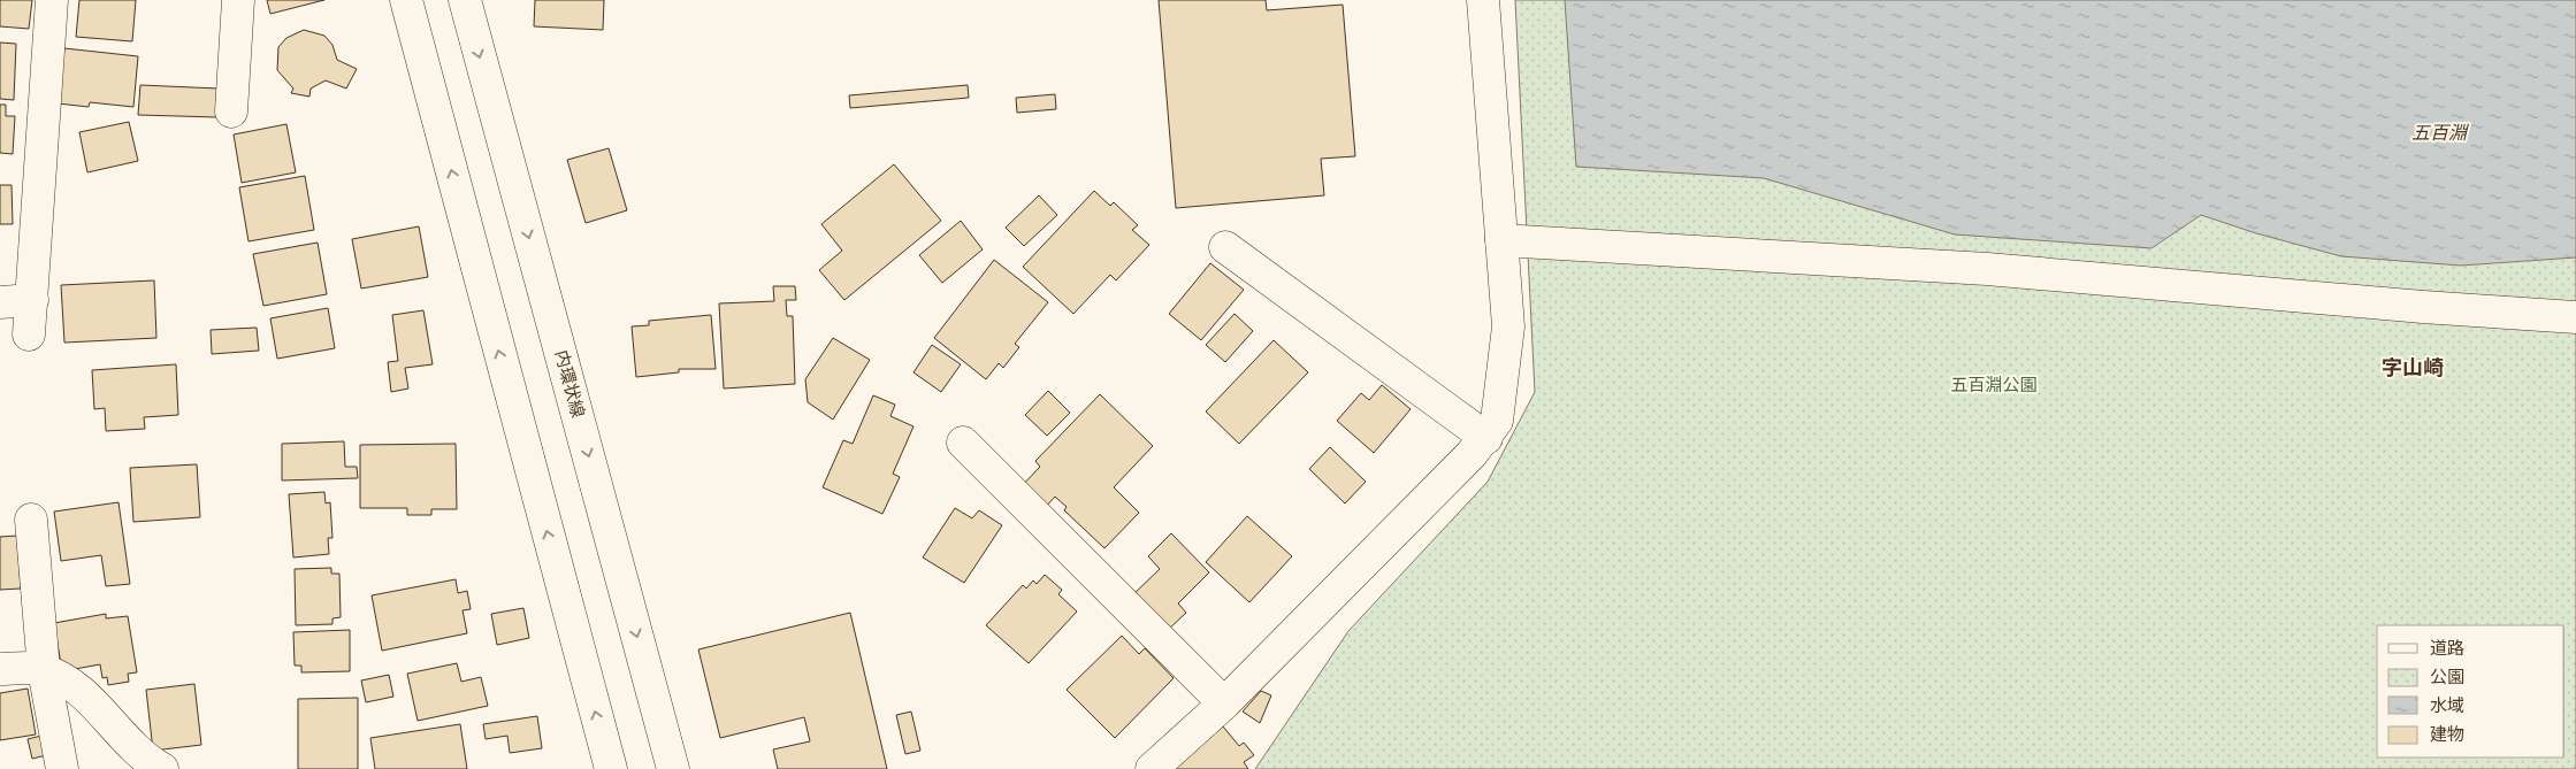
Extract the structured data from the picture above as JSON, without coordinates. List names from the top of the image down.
{
  "streets": {
    "street": ["内環状線"]
  },
  "districts": ["字山崎"],
  "water": ["五百淵"],
  "parks": ["五百淵公園"],
  "legend": [
    "道路",
    "公園",
    "水域",
    "建物"
  ]
}
